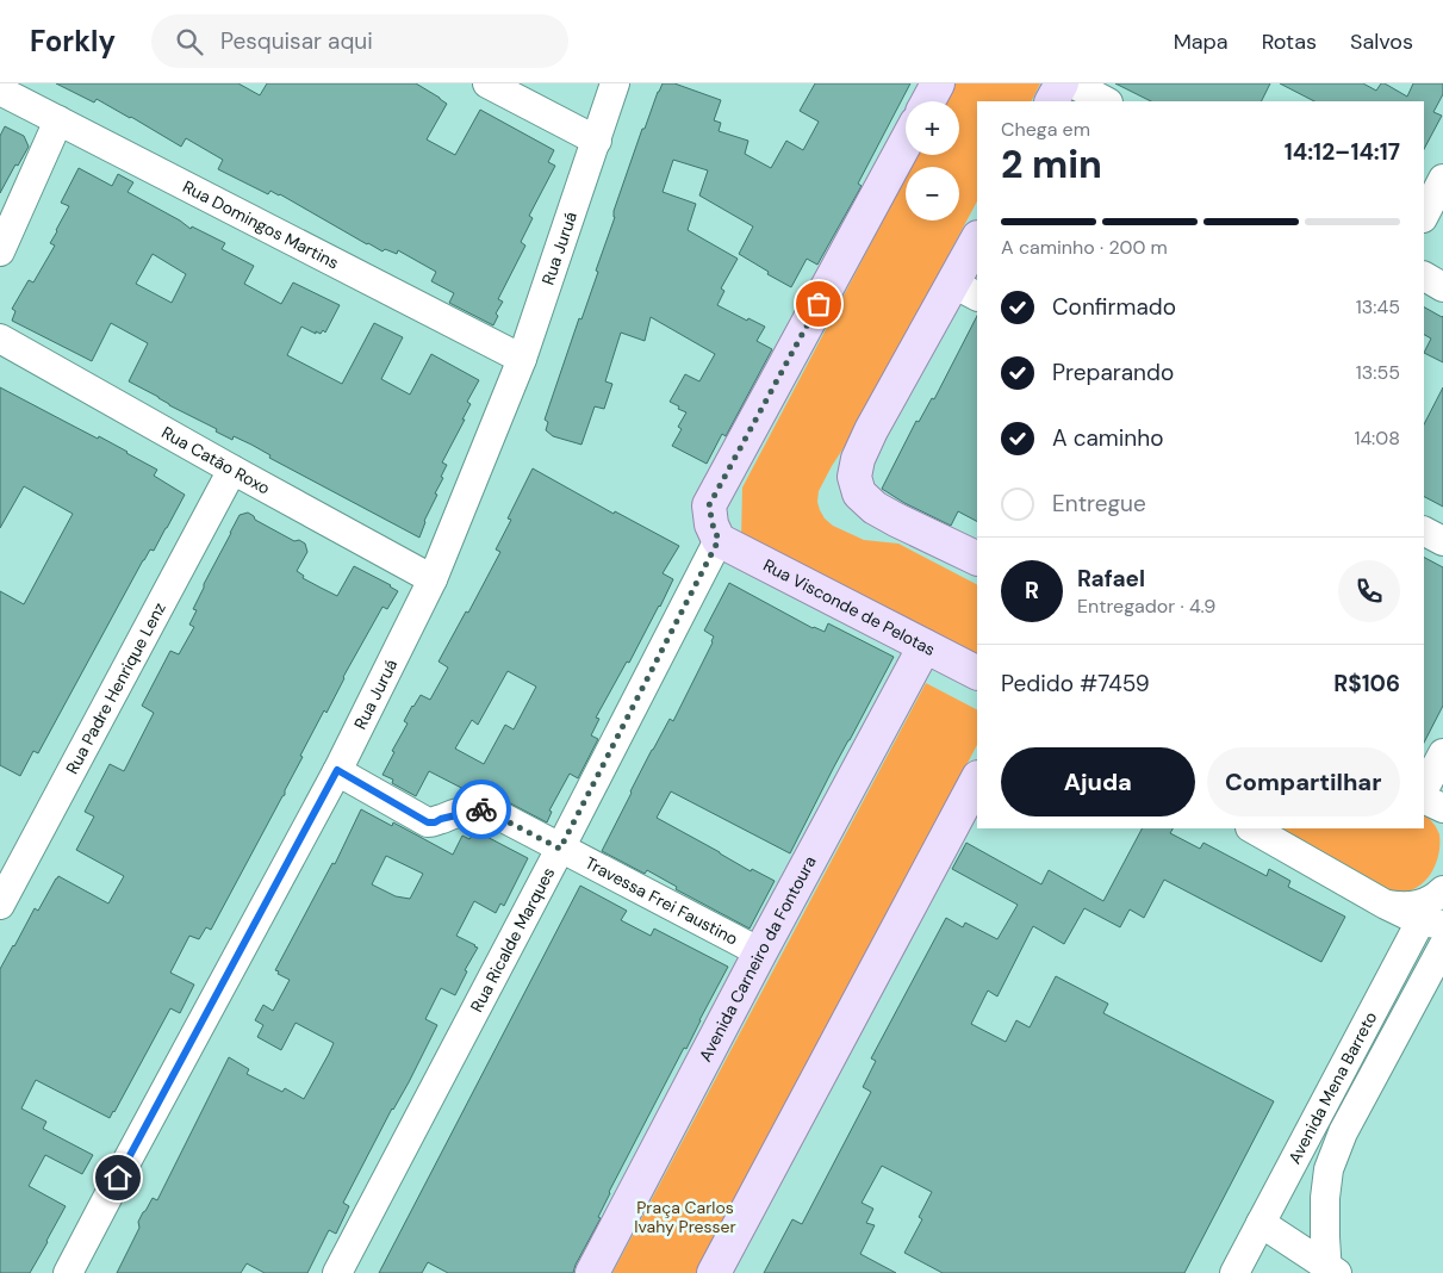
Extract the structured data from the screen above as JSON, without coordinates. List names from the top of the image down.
{
  "streets": {
    "main road": ["Rua Visconde de Pelotas", "Avenida Carneiro da Fontoura"],
    "street": [
      "Rua Domingos Martins",
      "Rua Juruá",
      "Rua Catão Roxo",
      "Rua Padre Henrique Lenz",
      "Travessa Frei Faustino",
      "Rua Ricalde Marques",
      "Avenida Mena Barreto"
    ]
  },
  "crossings": [
    ["Rua Domingos Martins", "Rua Juruá"],
    ["Rua Juruá", "Rua Catão Roxo"],
    ["Rua Juruá", "Travessa Frei Faustino"],
    ["Rua Catão Roxo", "Rua Padre Henrique Lenz"],
    ["Rua Visconde de Pelotas", "Rua Ricalde Marques"],
    ["Rua Visconde de Pelotas", "Avenida Carneiro da Fontoura"],
    ["Travessa Frei Faustino", "Rua Ricalde Marques"],
    ["Travessa Frei Faustino", "Avenida Carneiro da Fontoura"]
  ],
  "parks": ["Praça Carlos Ivahy Presser"],
  "page": {
    "header": "Forkly",
    "search": "Pesquisar aqui",
    "nav": ["Mapa", "Rotas", "Salvos"],
    "map_buttons": ["+", "−"],
    "heading": ["2 min", "Chega em", "14:12–14:17"],
    "panel": [
      "Rafael",
      "Entregador · 4.9",
      "Pedido #7459",
      "R$106"
    ],
    "bar": "A caminho · 200 m",
    "list": [
      ["Confirmado", "13:45"],
      ["Preparando", "13:55"],
      ["A caminho", "14:08"],
      "Entregue"
    ],
    "round": "R",
    "buttons": ["Ajuda", "Compartilhar"]
  }
}
